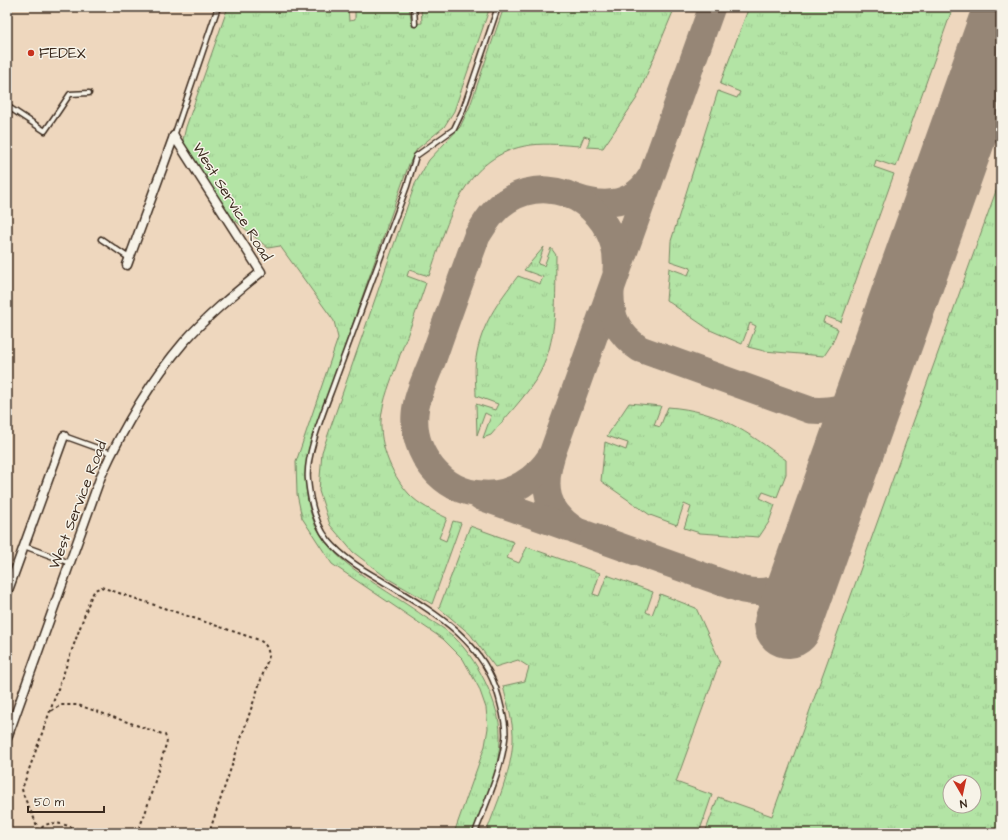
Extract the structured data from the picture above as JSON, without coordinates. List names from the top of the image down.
{
  "streets": {
    "street": ["West Service Road"]
  },
  "places": ["FEDEX"],
  "scale_bar": "50 m",
  "north": "bottom"
}
